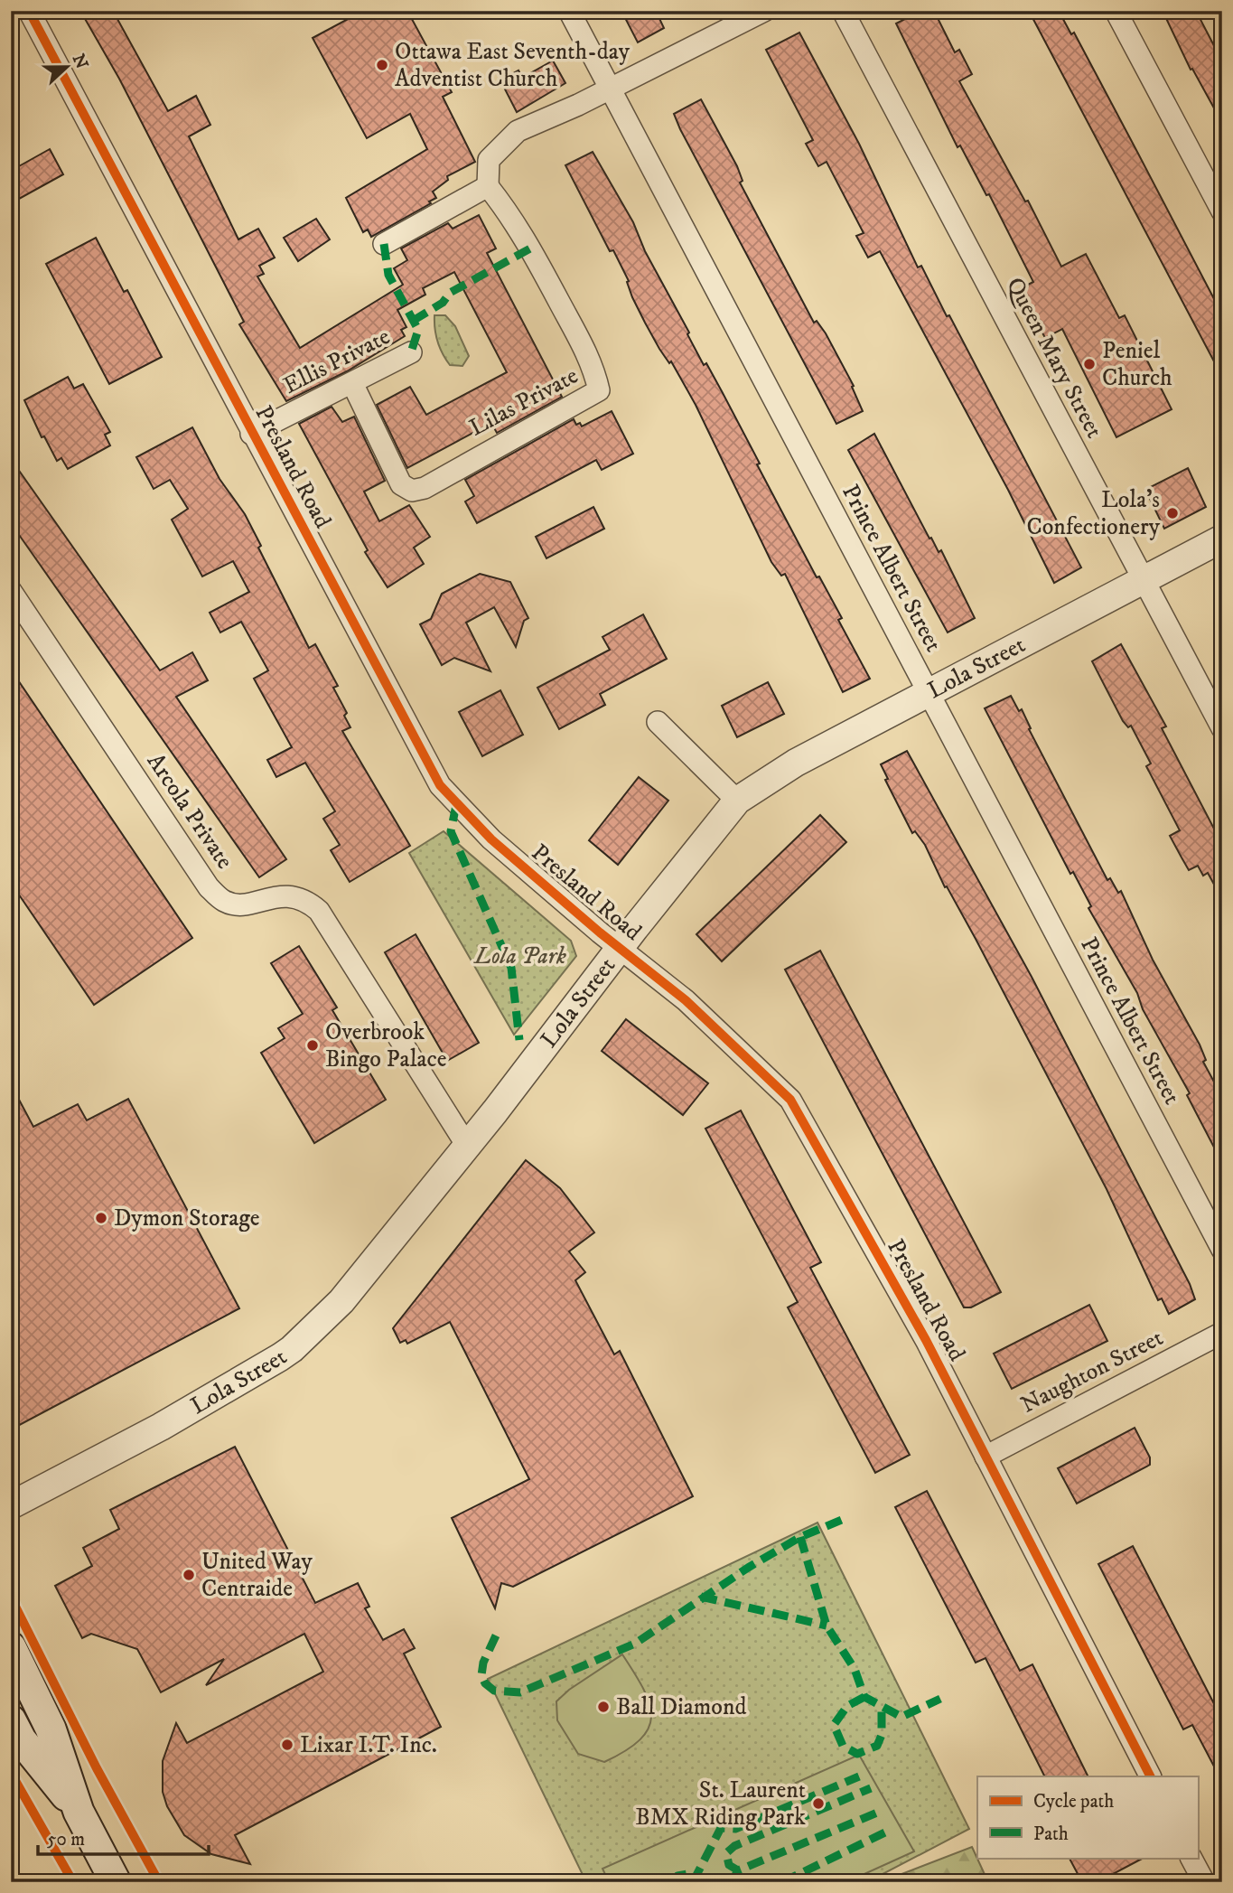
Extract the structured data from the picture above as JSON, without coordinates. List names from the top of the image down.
{
  "streets": {
    "street": [
      "Queen Mary Street",
      "Ellis Private",
      "Lilas Private",
      "Presland Road",
      "Prince Albert Street",
      "Lola Street",
      "Arcola Private",
      "Naughton Street"
    ]
  },
  "crossings": [
    ["Queen Mary Street", "Lola Street"],
    ["Ellis Private", "Lilas Private"],
    ["Ellis Private", "Presland Road"],
    ["Presland Road", "Lola Street"],
    ["Presland Road", "Naughton Street"],
    ["Prince Albert Street", "Lola Street"],
    ["Lola Street", "Arcola Private"]
  ],
  "parks": ["Lola Park"],
  "places": [
    "Ottawa East Seventh-day Adventist Church",
    "Peniel Church",
    "Lola's Confectionery",
    "Overbrook Bingo Palace",
    "Dymon Storage",
    "United Way Centraide",
    "Ball Diamond",
    "Lixar I.T. Inc.",
    "St. Laurent BMX Riding Park"
  ],
  "legend": ["Cycle path", "Path"],
  "scale_bar": "50 m",
  "north": "right"
}
